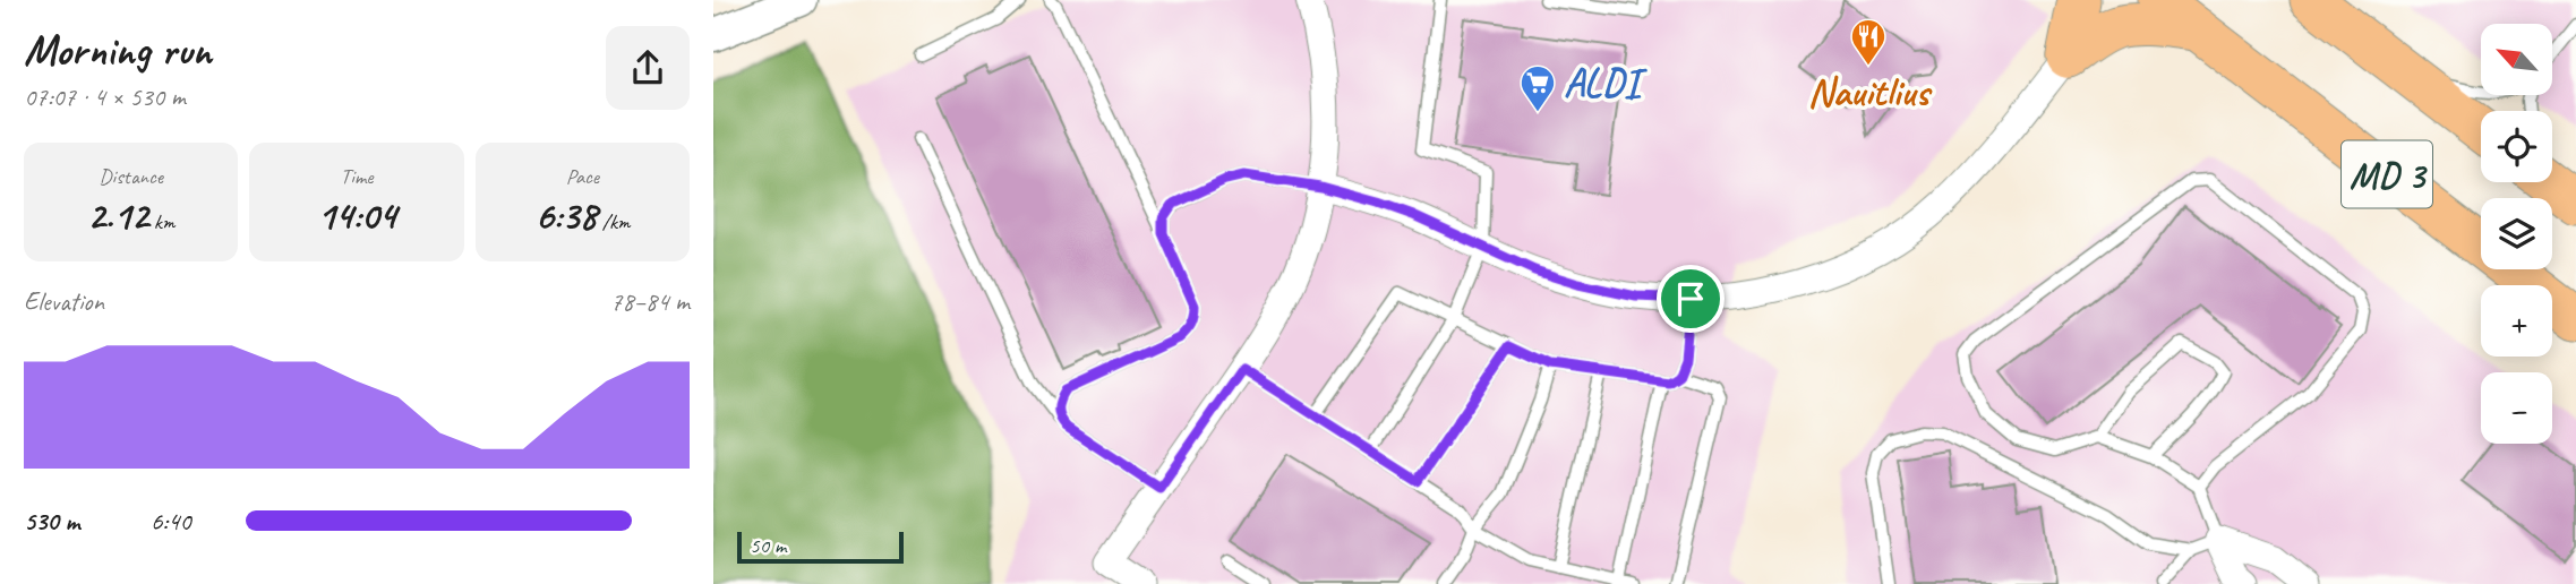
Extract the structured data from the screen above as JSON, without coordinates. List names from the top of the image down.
{
  "streets": {
    "highway": ["MD 3"]
  },
  "places": {
    "restaurant": ["Nauitlius"],
    "supermarket": ["ALDI"]
  },
  "scale_bar": "50 m",
  "north": "top left",
  "page": {
    "heading": ["Morning run", "07:07 · 4 × 530 m"],
    "map_buttons": ["+", "−"],
    "stats": [
      ["Distance", "2.12 km"],
      ["Time", "14:04"],
      ["Pace", "6:38 /km"]
    ],
    "chart": ["Elevation", "78–84 m"],
    "list": [
      {
        "name": "530 m",
        "note": "6:40"
      }
    ],
    "scale": "50 m"
  }
}
